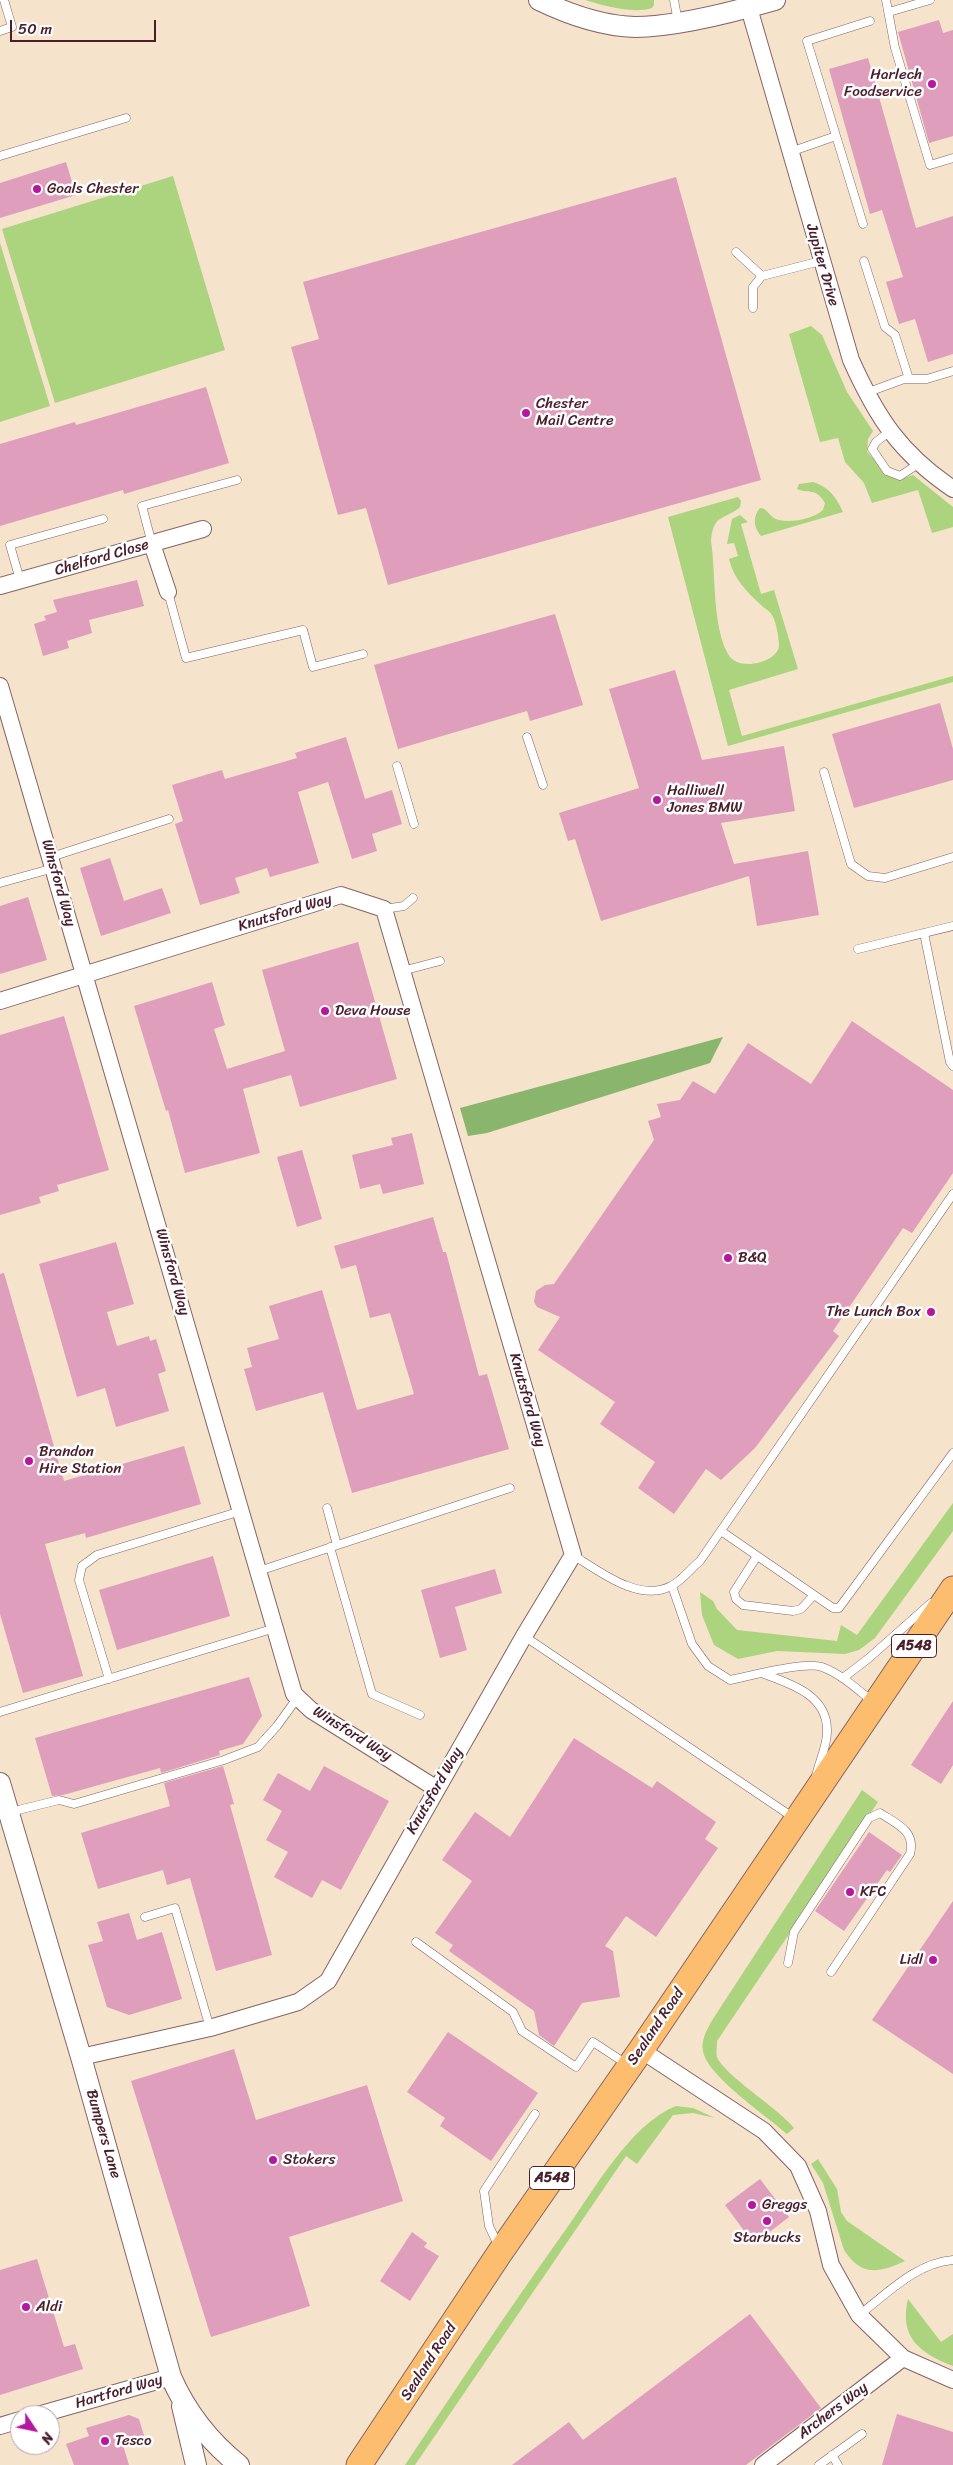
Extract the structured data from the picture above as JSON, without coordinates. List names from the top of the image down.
{
  "streets": {
    "main road": ["A548", "Sealand Road"],
    "street": [
      "Jupiter Drive",
      "Chelford Close",
      "Winsford Way",
      "Knutsford Way",
      "Bumpers Lane",
      "Hartford Way",
      "Archers Way"
    ]
  },
  "crossings": [
    ["Winsford Way", "Knutsford Way"],
    ["Knutsford Way", "Bumpers Lane"],
    ["Bumpers Lane", "Hartford Way"]
  ],
  "places": [
    "Harlech Foodservice",
    "Goals Chester",
    "Chester Mail Centre",
    "Halliwell Jones BMW",
    "Deva House",
    "B&Q",
    "The Lunch Box",
    "Brandon Hire Station",
    "KFC",
    "Lidl",
    "Stokers",
    "Greggs",
    "Starbucks",
    "Aldi",
    "Tesco"
  ],
  "scale_bar": "50 m",
  "north": "bottom right"
}
